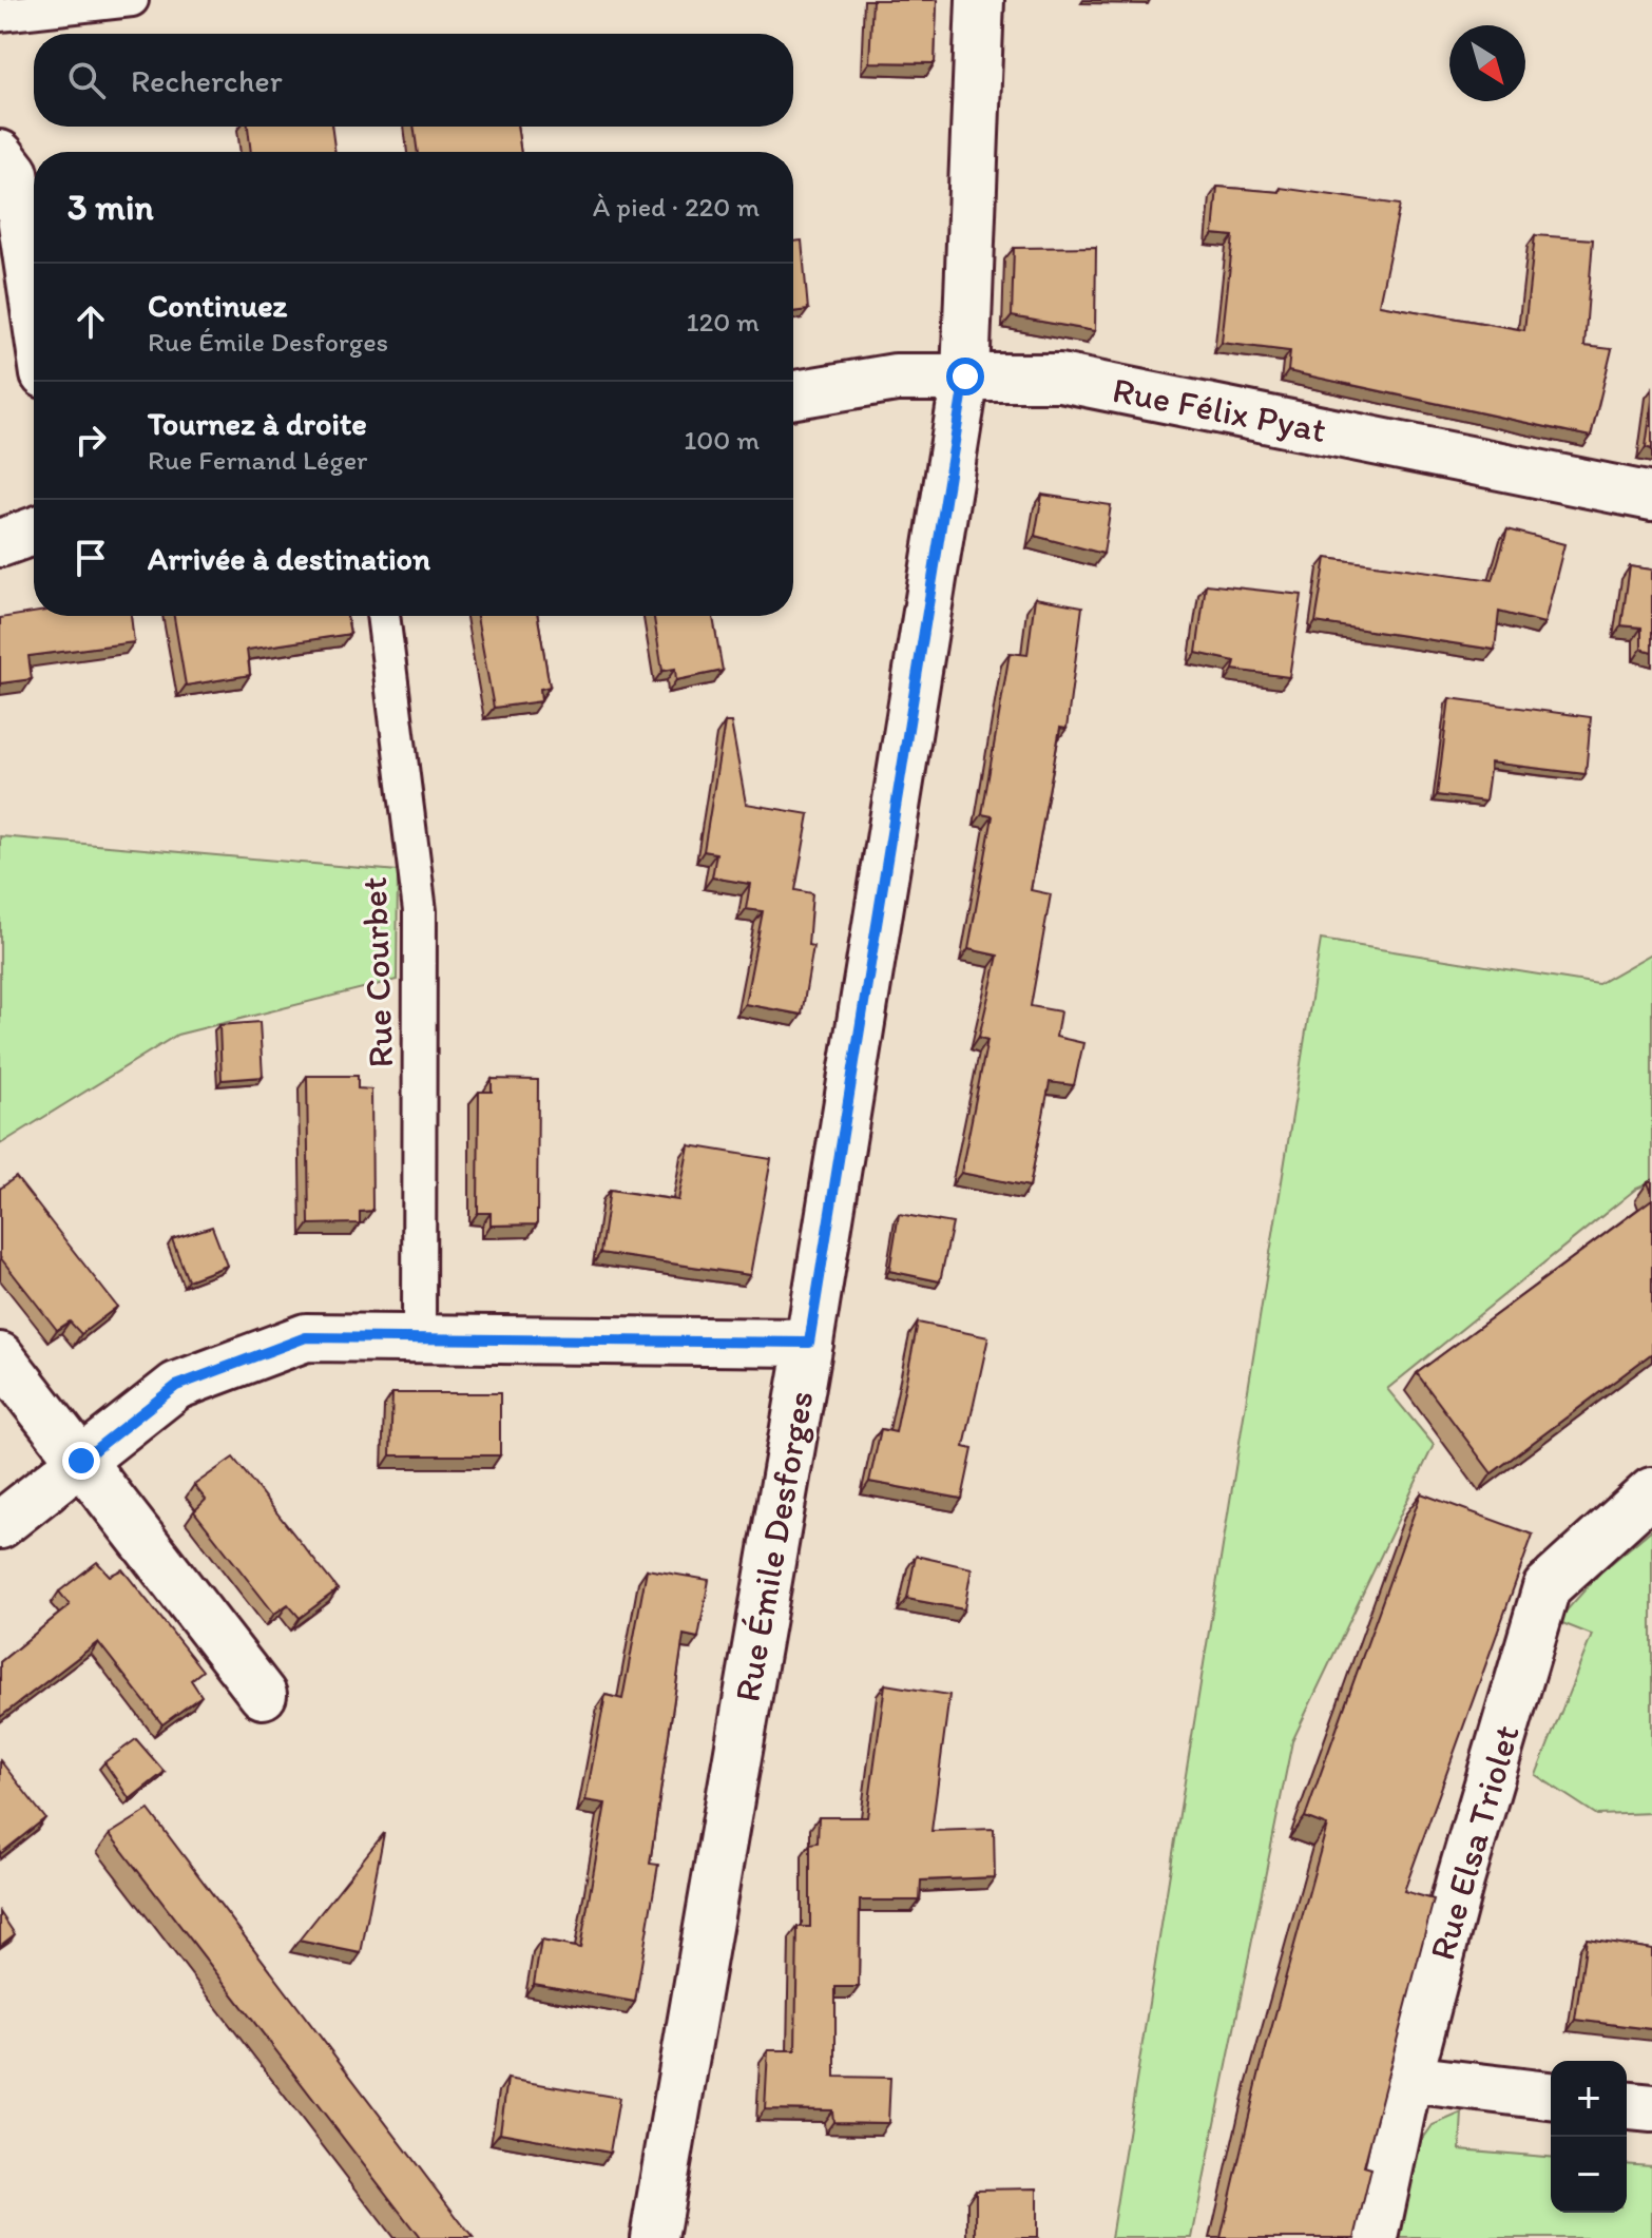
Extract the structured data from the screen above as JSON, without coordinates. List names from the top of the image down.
{
  "streets": {
    "street": ["Rue Félix Pyat", "Rue Émile Desforges", "Rue Elsa Triolet"],
    "lane": ["Rue Courbet"]
  },
  "crossings": [
    ["Rue Félix Pyat", "Rue Émile Desforges"]
  ],
  "north": "bottom right",
  "page": {
    "search": "Rechercher",
    "heading": ["3 min", "À pied · 220 m"],
    "list": [
      ["Continuez", "Rue Émile Desforges", "120 m"],
      ["Tournez à droite", "Rue Fernand Léger", "100 m"],
      "Arrivée à destination"
    ],
    "map_buttons": ["+", "−"]
  }
}
